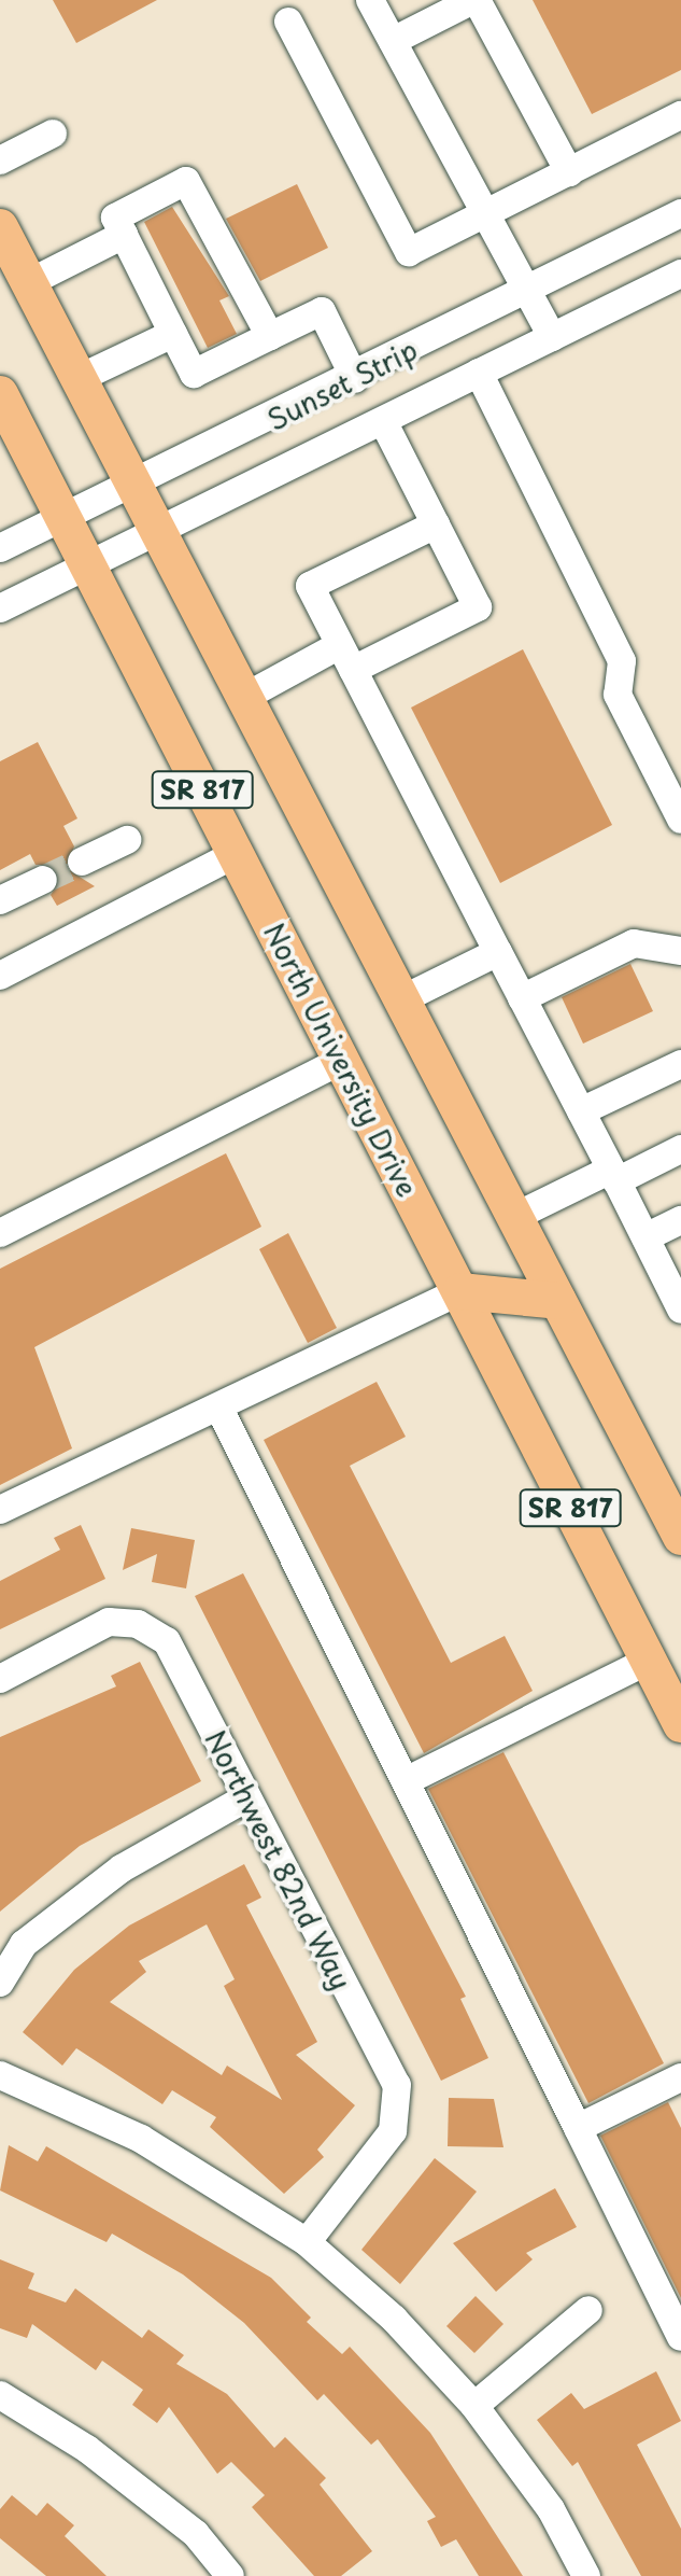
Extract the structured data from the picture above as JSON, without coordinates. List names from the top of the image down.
{
  "streets": {
    "main road": ["SR 817", "North University Drive"],
    "street": ["Sunset Strip", "Northwest 82nd Way"]
  },
  "crossings": [
    ["Sunset Strip", "SR 817"],
    ["Sunset Strip", "North University Drive"]
  ]
}
